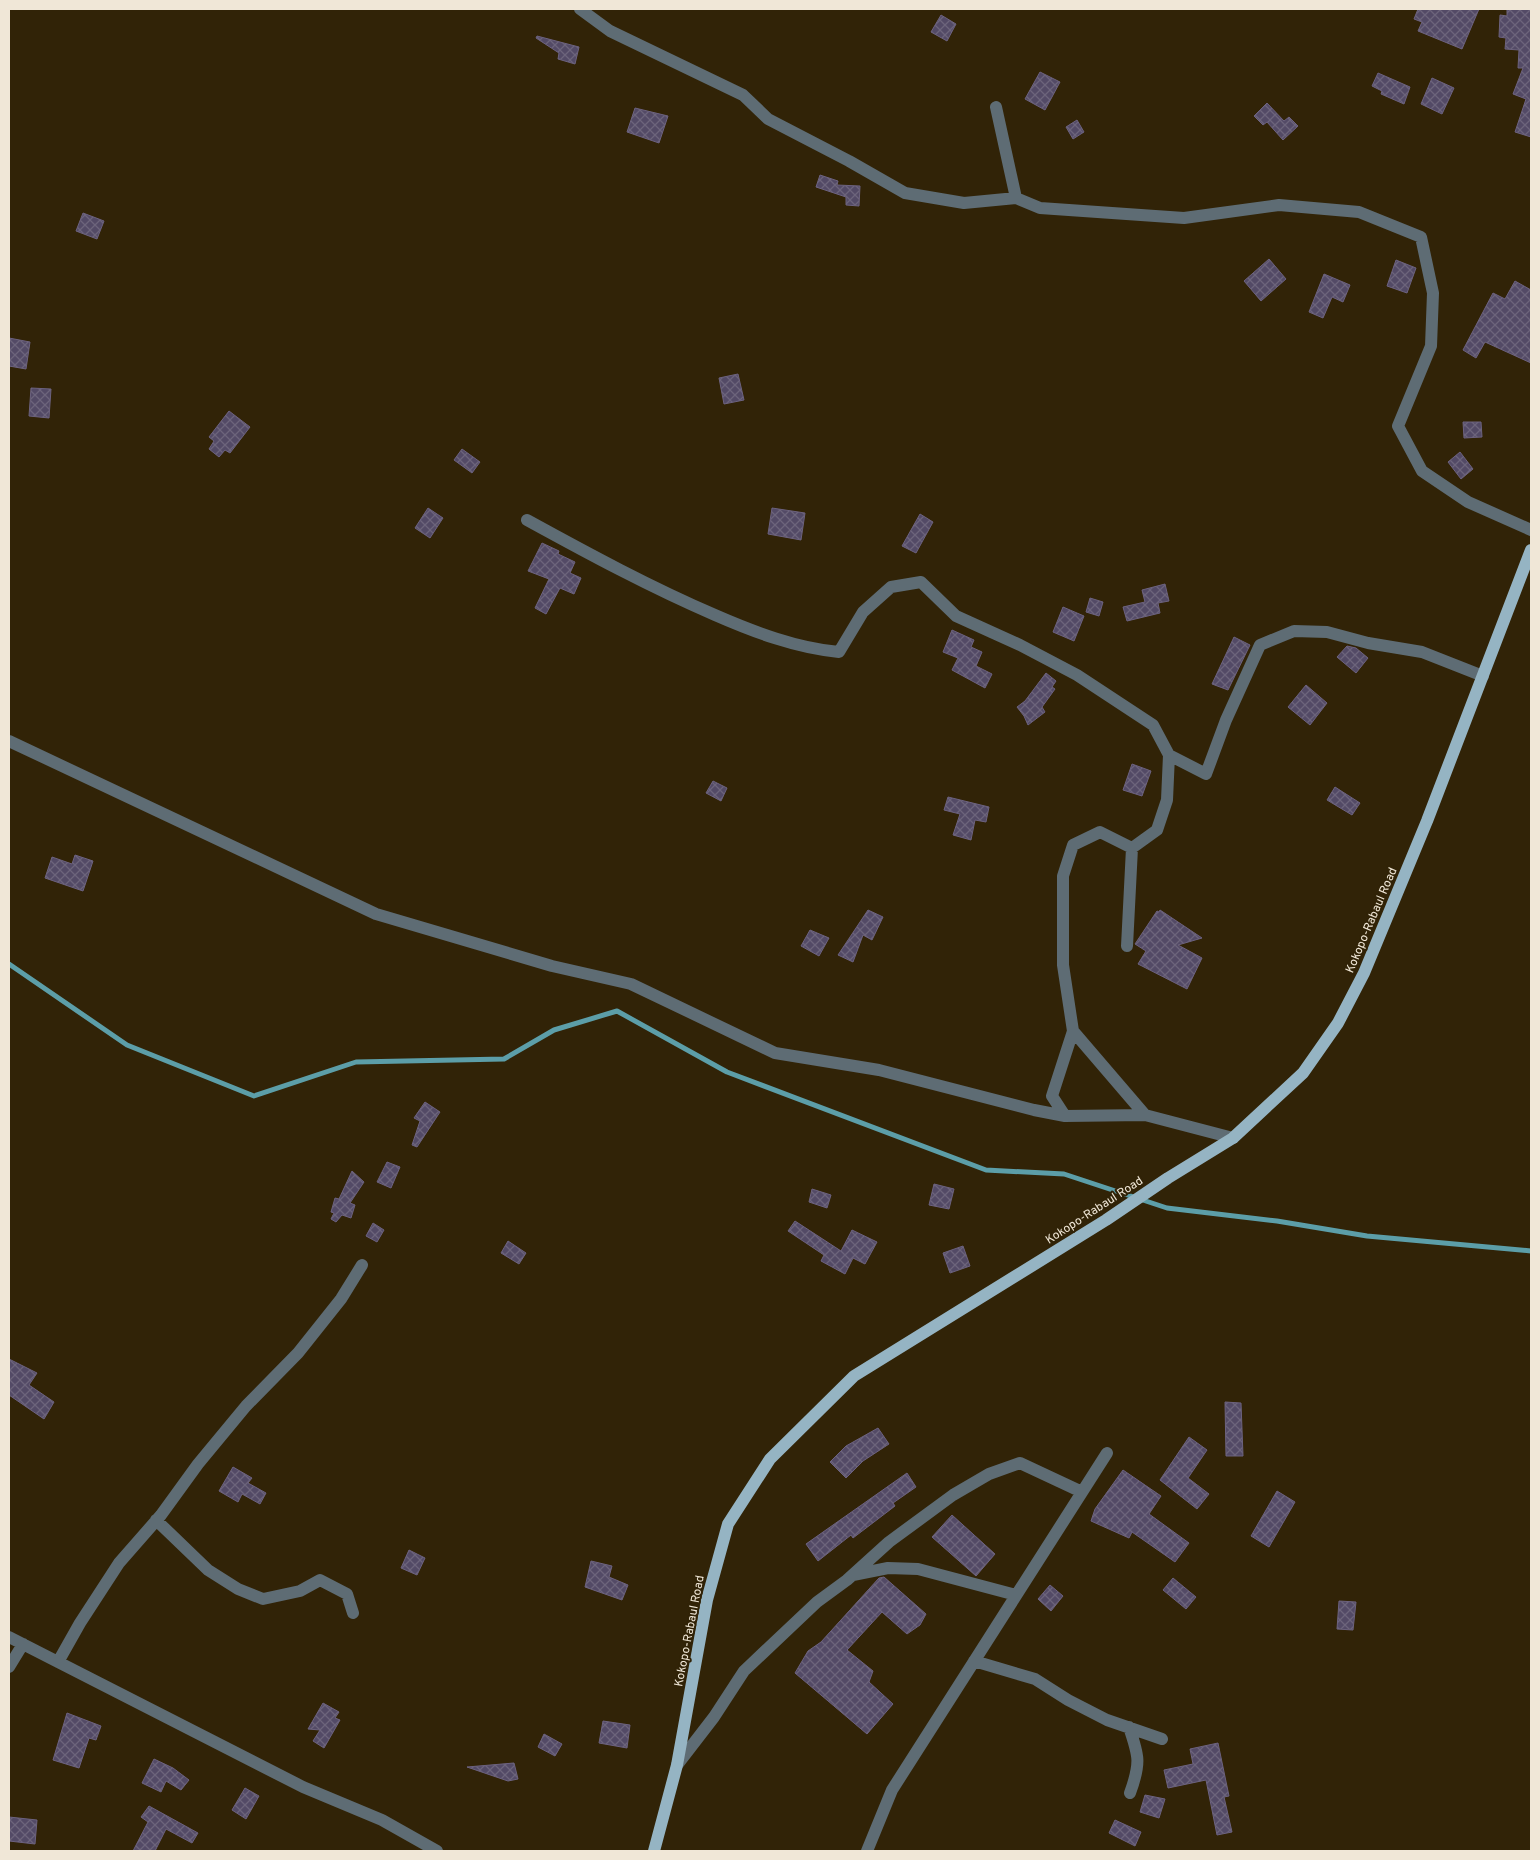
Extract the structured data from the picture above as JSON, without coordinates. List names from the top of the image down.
{
  "streets": {
    "main road": ["Kokopo-Rabaul Road"]
  }
}
